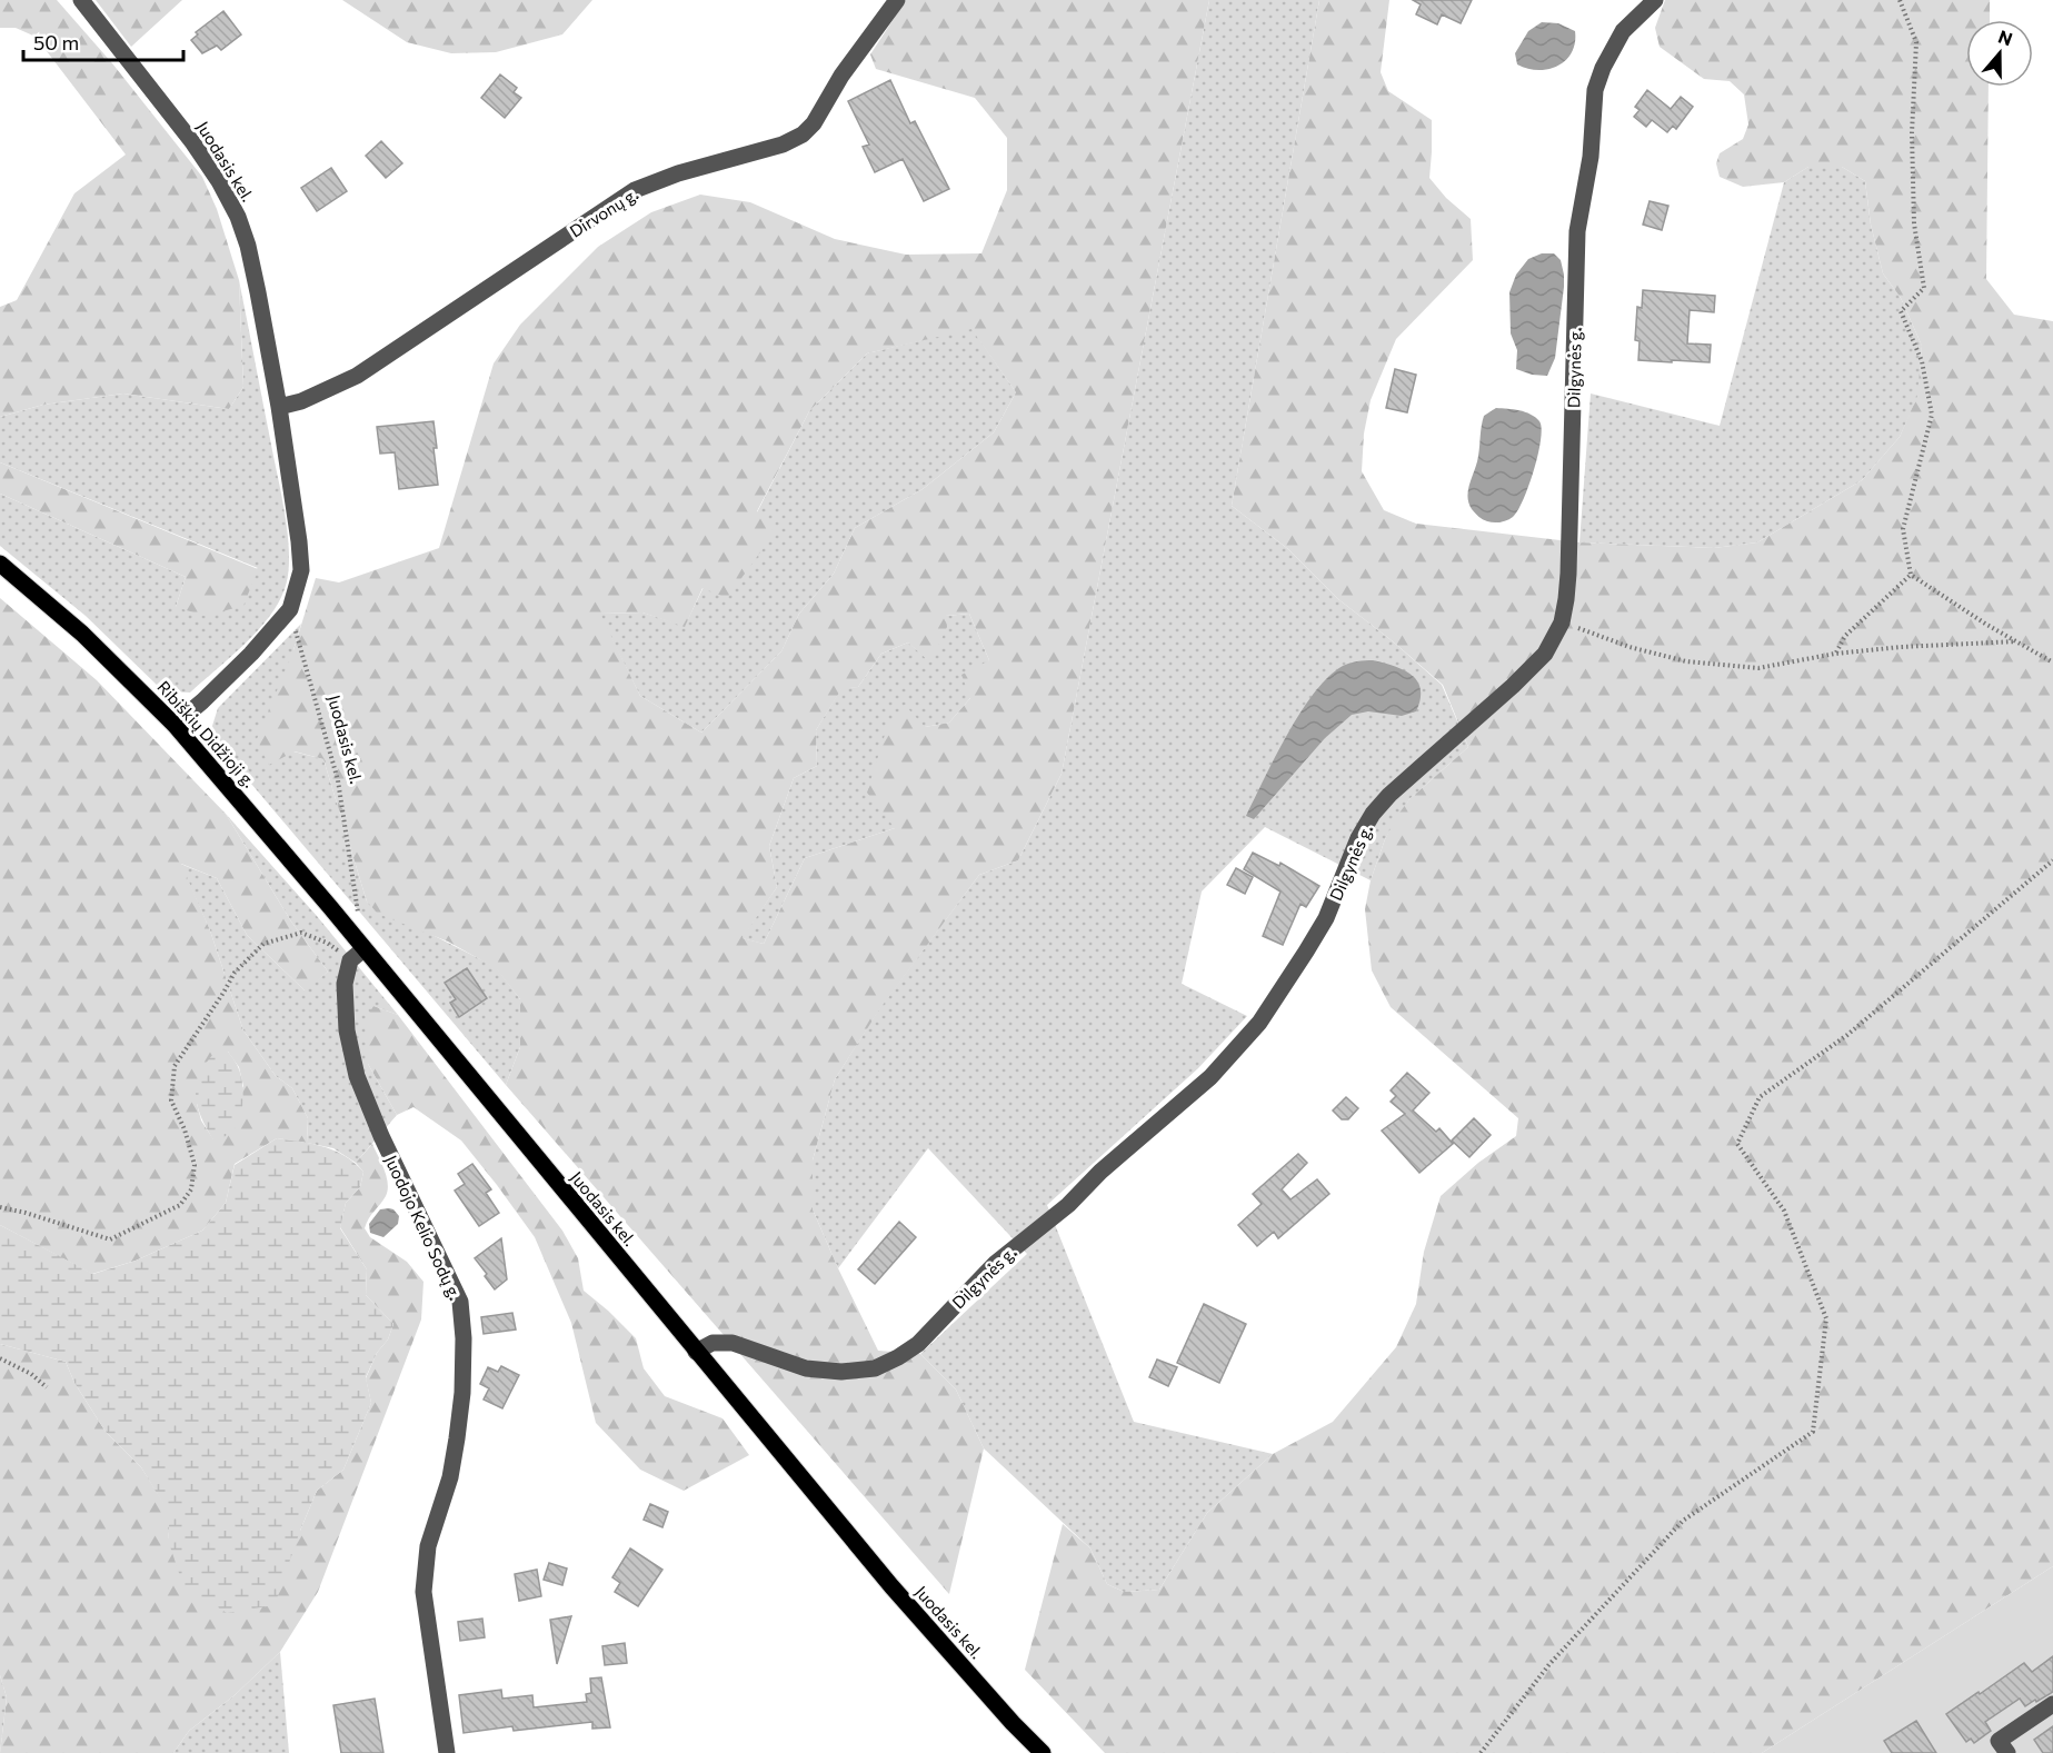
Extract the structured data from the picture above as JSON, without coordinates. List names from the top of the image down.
{
  "streets": {
    "main road": ["Juodasis kel.", "Ribiškių Didžioji g."],
    "street": ["Dirvonų g.", "Dilgynės g.", "Juodojo Kelio Sodų g."]
  },
  "crossings": [
    ["Juodasis kel.", "Dirvonų g."],
    ["Juodasis kel.", "Dilgynės g."],
    ["Juodasis kel.", "Ribiškių Didžioji g."],
    ["Juodasis kel.", "Juodojo Kelio Sodų g."],
    ["Ribiškių Didžioji g.", "Juodojo Kelio Sodų g."]
  ],
  "scale_bar": "50 m",
  "north": "top"
}
